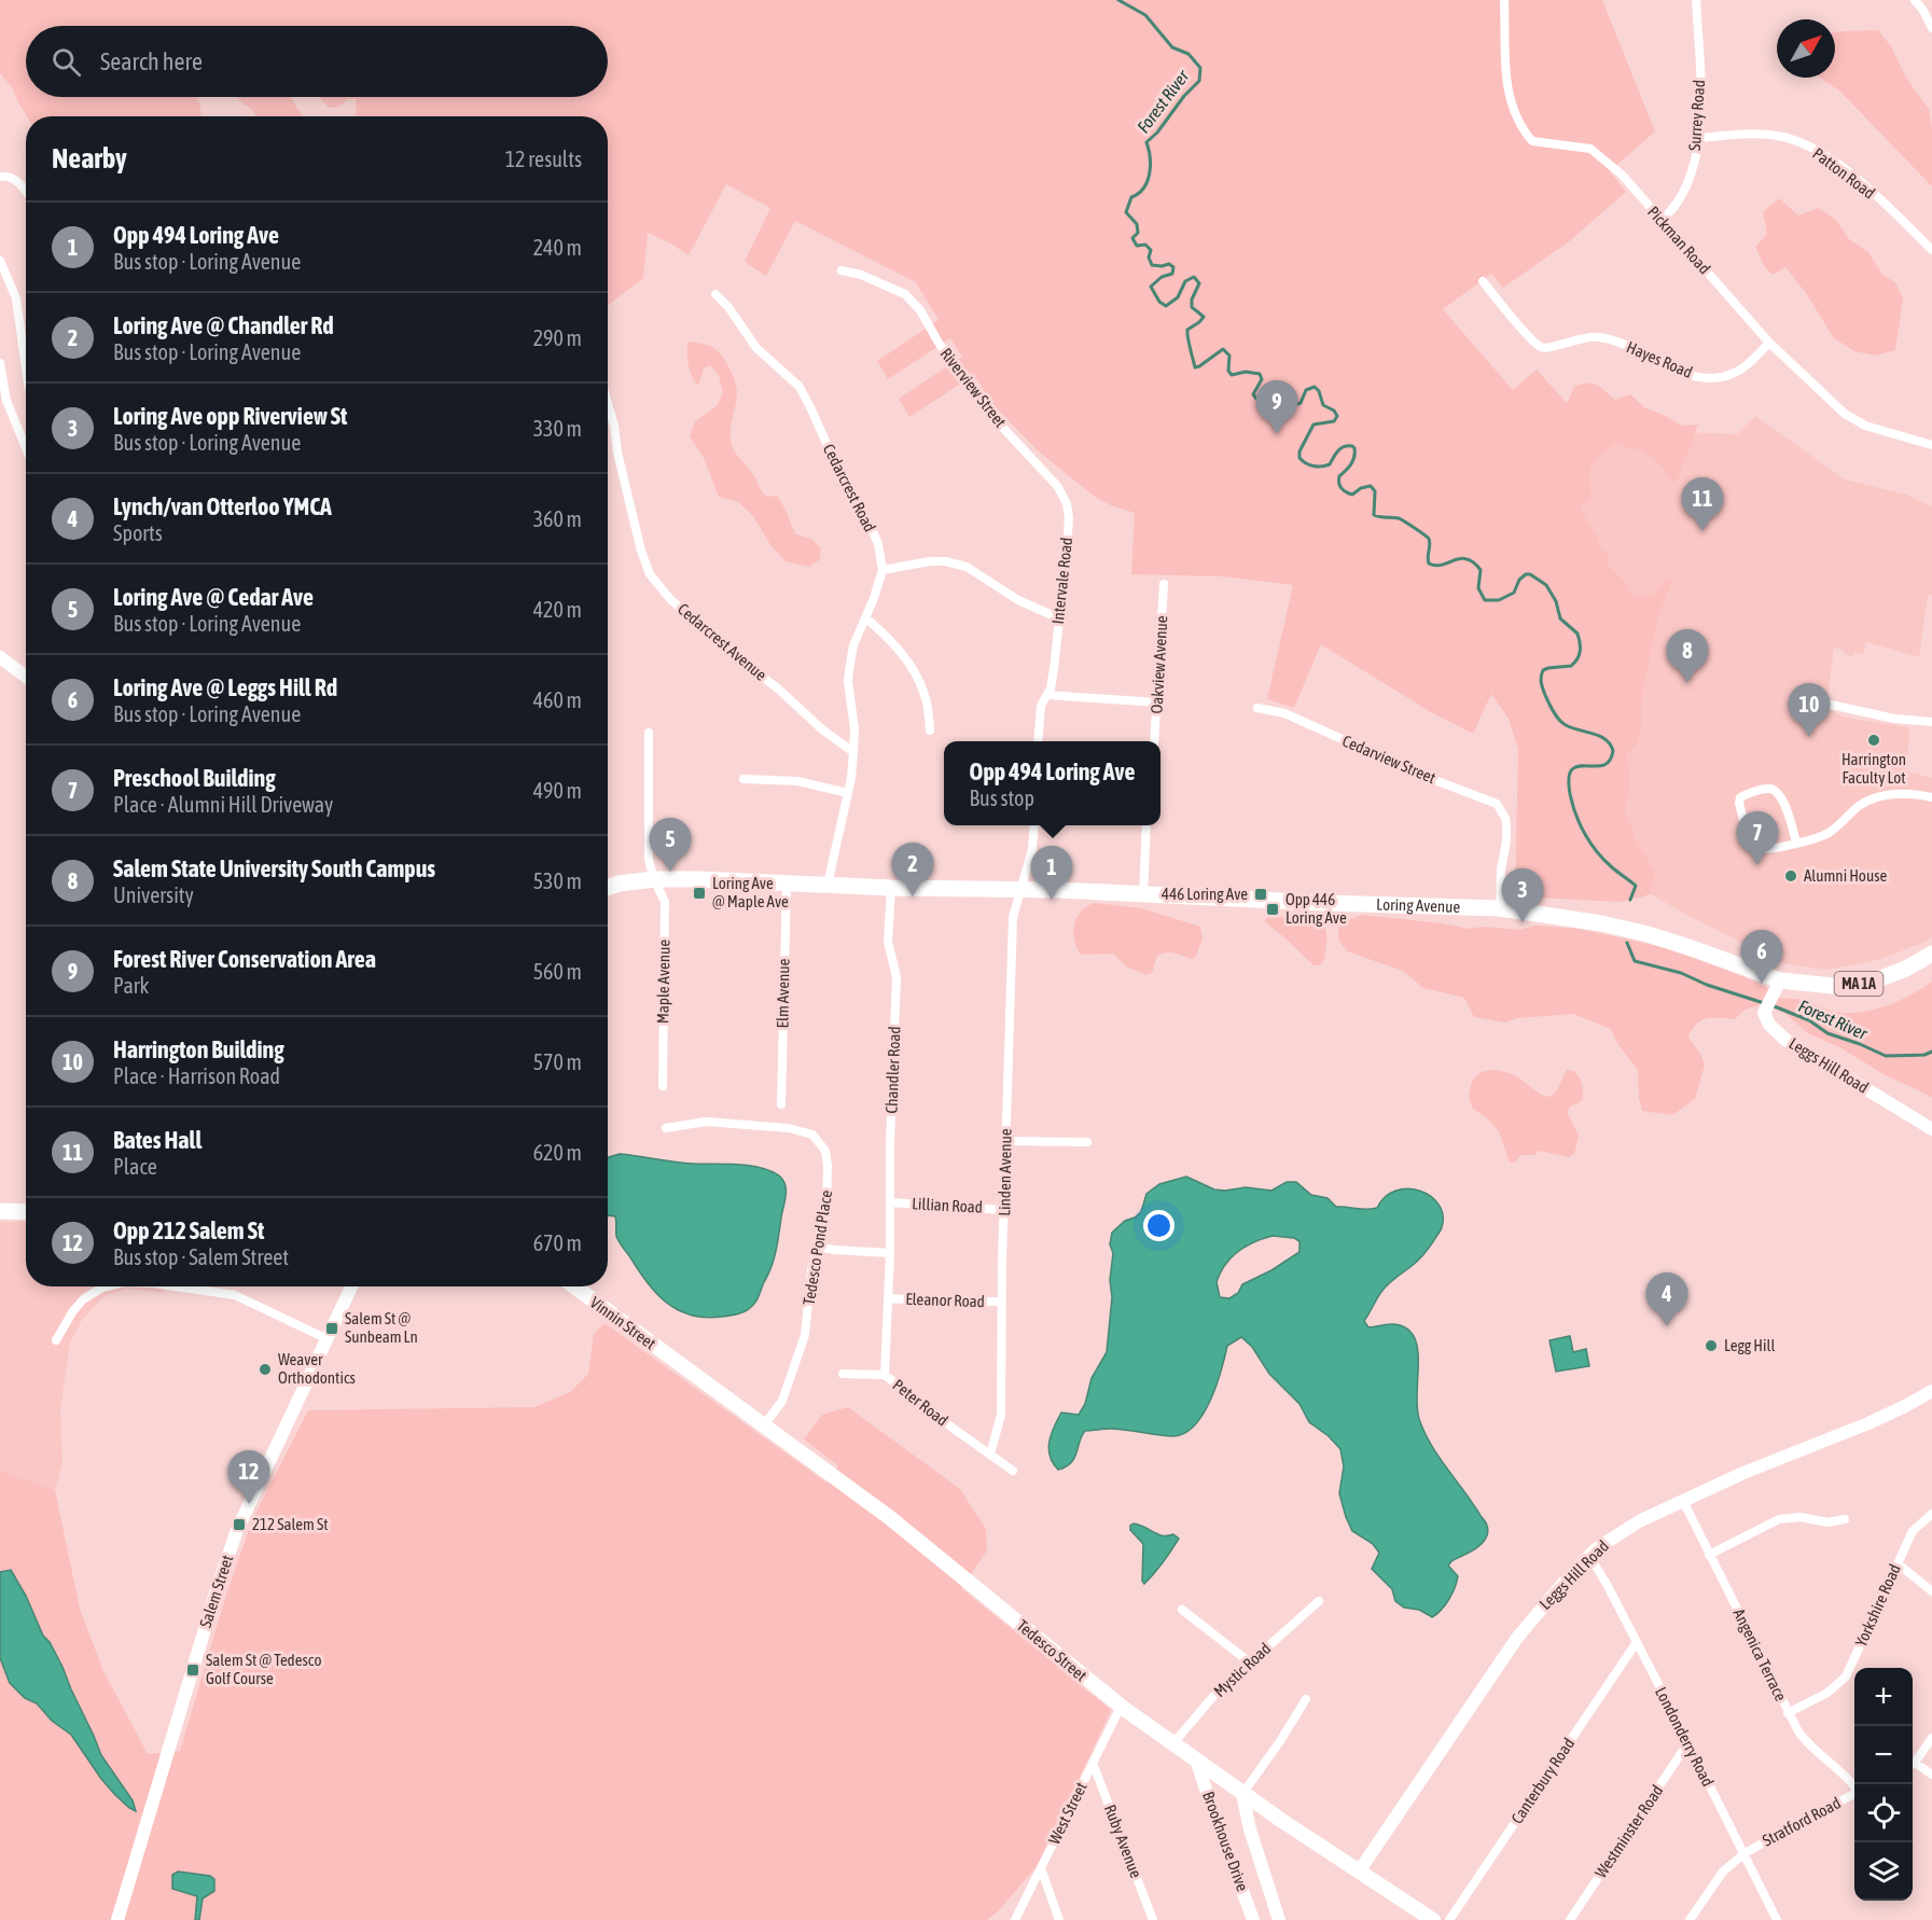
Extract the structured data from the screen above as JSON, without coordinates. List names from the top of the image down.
{
  "streets": {
    "highway": ["Loring Avenue", "MA 1A"],
    "main road": [
      "Leggs Hill Road",
      "Vinnin Street",
      "Salem Street",
      "Tedesco Street",
      "Brookhouse Drive"
    ],
    "street": [
      "Surrey Road",
      "Patton Road",
      "Pickman Road",
      "Hayes Road",
      "Riverview Street",
      "Cedarcrest Road",
      "Intervale Road",
      "Cedarcrest Avenue",
      "Oakview Avenue",
      "Cedarview Street",
      "Maple Avenue",
      "Elm Avenue",
      "Chandler Road",
      "Linden Avenue",
      "Lillian Road",
      "Tedesco Pond Place",
      "Eleanor Road",
      "Peter Road",
      "Yorkshire Road",
      "Angenica Terrace",
      "Mystic Road",
      "Londonderry Road",
      "Canterbury Road",
      "West Street",
      "Stratford Road",
      "Westminster Road",
      "Ruby Avenue"
    ]
  },
  "crossings": [
    ["Surrey Road", "Patton Road"],
    ["Surrey Road", "Pickman Road"],
    ["Pickman Road", "Hayes Road"],
    ["Riverview Street", "Intervale Road"],
    ["Cedarview Street", "Loring Avenue"],
    ["Loring Avenue", "Maple Avenue"],
    ["Loring Avenue", "MA 1A"],
    ["Loring Avenue", "Elm Avenue"],
    ["Loring Avenue", "Leggs Hill Road"],
    ["Loring Avenue", "Chandler Road"],
    ["Loring Avenue", "Linden Avenue"],
    ["Maple Avenue", "MA 1A"],
    ["Leggs Hill Road", "Tedesco Street"],
    ["Leggs Hill Road", "Angenica Terrace"],
    ["Leggs Hill Road", "Londonderry Road"],
    ["Chandler Road", "Lillian Road"],
    ["Chandler Road", "Eleanor Road"],
    ["Chandler Road", "Peter Road"],
    ["Linden Avenue", "Lillian Road"],
    ["Linden Avenue", "Eleanor Road"],
    ["Linden Avenue", "Peter Road"],
    ["Tedesco Pond Place", "Tedesco Street"],
    ["Vinnin Street", "Tedesco Street"],
    ["Yorkshire Road", "Angenica Terrace"],
    ["Tedesco Street", "Mystic Road"],
    ["Tedesco Street", "West Street"],
    ["Tedesco Street", "Brookhouse Drive"],
    ["Londonderry Road", "Canterbury Road"],
    ["Londonderry Road", "Stratford Road"],
    ["Londonderry Road", "Westminster Road"],
    ["West Street", "Ruby Avenue"]
  ],
  "water": ["Forest River"],
  "places": {
    "other": [
      "Harrington Faculty Lot",
      "Alumni House",
      "Legg Hill",
      "Weaver Orthodontics"
    ],
    "transit": [
      "Loring Ave @ Maple Ave",
      "446 Loring Ave",
      "Opp 446 Loring Ave",
      "Salem St @ Sunbeam Ln",
      "212 Salem St",
      "Salem St @ Tedesco Golf Course"
    ]
  },
  "north": "top right",
  "page": {
    "search": "Search here",
    "heading": ["Nearby", "12 results"],
    "list": [
      {
        "mark": "1",
        "name": "Opp 494 Loring Ave",
        "note": "Bus stop · Loring Avenue",
        "value": "240 m"
      },
      {
        "mark": "2",
        "name": "Loring Ave @ Chandler Rd",
        "note": "Bus stop · Loring Avenue",
        "value": "290 m"
      },
      {
        "mark": "3",
        "name": "Loring Ave opp Riverview St",
        "note": "Bus stop · Loring Avenue",
        "value": "330 m"
      },
      {
        "mark": "4",
        "name": "Lynch/van Otterloo YMCA",
        "note": "Sports",
        "value": "360 m"
      },
      {
        "mark": "5",
        "name": "Loring Ave @ Cedar Ave",
        "note": "Bus stop · Loring Avenue",
        "value": "420 m"
      },
      {
        "mark": "6",
        "name": "Loring Ave @ Leggs Hill Rd",
        "note": "Bus stop · Loring Avenue",
        "value": "460 m"
      },
      {
        "mark": "7",
        "name": "Preschool Building",
        "note": "Place · Alumni Hill Driveway",
        "value": "490 m"
      },
      {
        "mark": "8",
        "name": "Salem State University South Campus",
        "note": "University",
        "value": "530 m"
      },
      {
        "mark": "9",
        "name": "Forest River Conservation Area",
        "note": "Park",
        "value": "560 m"
      },
      {
        "mark": "10",
        "name": "Harrington Building",
        "note": "Place · Harrison Road",
        "value": "570 m"
      },
      {
        "mark": "11",
        "name": "Bates Hall",
        "note": "Place",
        "value": "620 m"
      },
      {
        "mark": "12",
        "name": "Opp 212 Salem St",
        "note": "Bus stop · Salem Street",
        "value": "670 m"
      }
    ],
    "pins": [
      "9",
      "11",
      "8",
      "10",
      "7",
      "5",
      "2",
      "1",
      "3",
      "6",
      "4",
      "12"
    ],
    "popup": ["Opp 494 Loring Ave", "Bus stop"],
    "map_buttons": ["+", "−"]
  }
}
